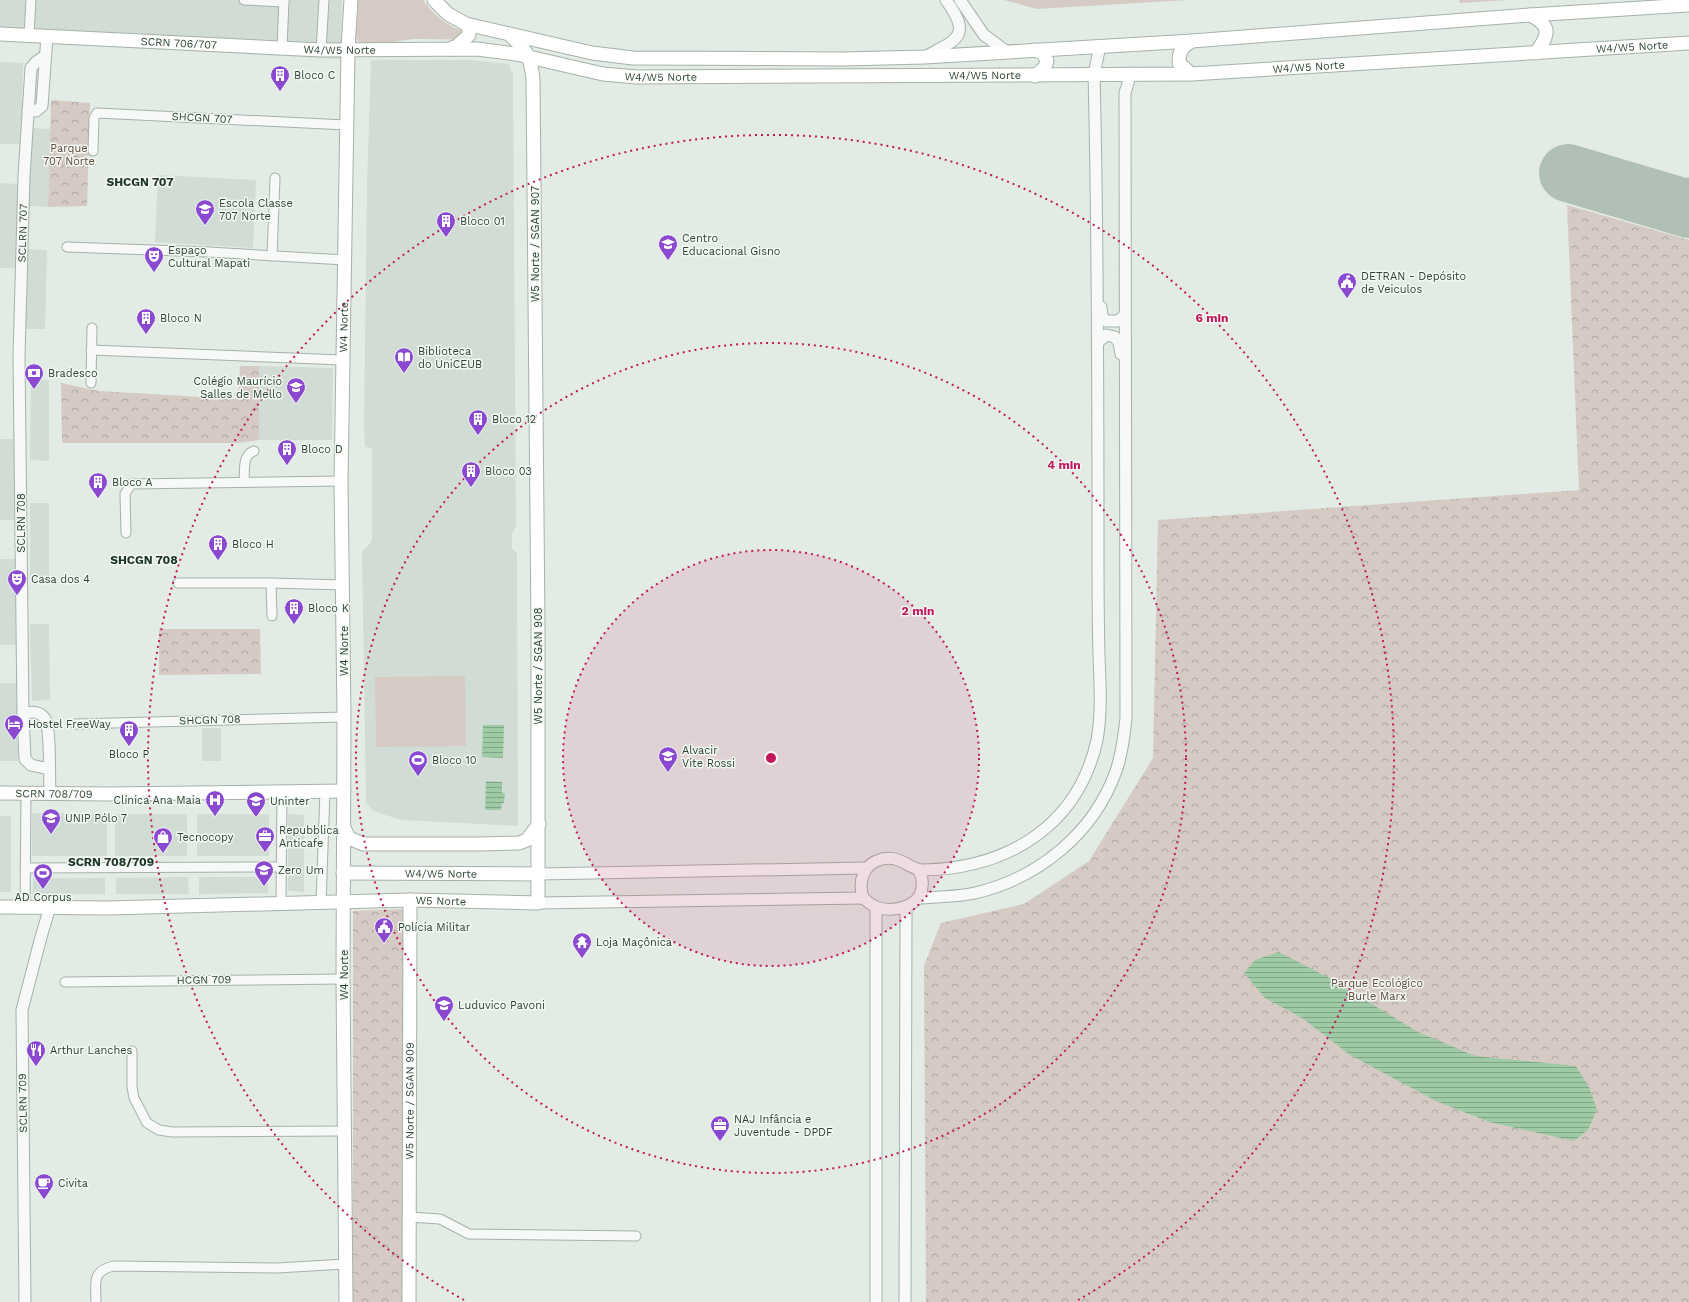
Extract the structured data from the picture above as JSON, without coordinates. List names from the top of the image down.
{
  "streets": {
    "main road": [
      "SCRN 706/707",
      "W4/W5 Norte",
      "W5 Norte / SGAN 907",
      "W4 Norte",
      "W5 Norte / SGAN 908",
      "SCRN 708/709",
      "W5 Norte",
      "W5 Norte / SGAN 909"
    ],
    "street": [
      "SHCGN 707",
      "SCLRN 707",
      "SCLRN 708",
      "SHCGN 708",
      "HCGN 709",
      "SCLRN 709"
    ]
  },
  "crossings": [
    ["SCRN 706/707", "W4/W5 Norte"],
    ["SCRN 706/707", "SCLRN 707"],
    ["W4/W5 Norte", "W5 Norte / SGAN 907"],
    ["W4/W5 Norte", "W4 Norte"],
    ["W4/W5 Norte", "W5 Norte / SGAN 908"],
    ["SHCGN 707", "W4 Norte"],
    ["SCLRN 707", "SCLRN 708"],
    ["W5 Norte / SGAN 907", "W5 Norte / SGAN 908"],
    ["W4 Norte", "SHCGN 708"],
    ["W4 Norte", "SCRN 708/709"],
    ["W4 Norte", "W5 Norte"],
    ["W4 Norte", "HCGN 709"],
    ["W5 Norte / SGAN 908", "W5 Norte"],
    ["W5 Norte", "W5 Norte / SGAN 909"]
  ],
  "districts": ["SHCGN 707", "SHCGN 708", "SCRN 708/709"],
  "parks": ["Parque 707 Norte", "Parque Ecológico Burle Marx"],
  "places": {
    "building": [
      "Bloco C",
      "Bloco 01",
      "Bloco N",
      "Bloco 12",
      "Bloco D",
      "Bloco 03",
      "Bloco A",
      "Bloco H",
      "Bloco K",
      "Bloco P"
    ],
    "school or university": [
      "Escola Classe 707 Norte",
      "Centro Educacional Gisno",
      "Colégio Maurício Salles de Mello",
      "Alvacir Vite Rossi",
      "Uninter",
      "UNIP Pólo 7",
      "Zero Um",
      "Luduvico Pavoni"
    ],
    "theatre": ["Espaço Cultural Mapati", "Casa dos 4"],
    "public building": ["DETRAN - Depósito de Veiculos", "Polícia Militar"],
    "library": ["Biblioteca do UniCEUB"],
    "bank": ["Bradesco"],
    "hotel": ["Hostel FreeWay"],
    "sports": ["Bloco 10", "AD Corpus"],
    "hospital": ["Clínica Ana Maia"],
    "office": ["Repubblica Anticafe", "NAJ Infância e Juventude - DPDF"],
    "shop": ["Tecnocopy"],
    "temple": ["Loja Maçônica"],
    "restaurant": ["Arthur Lanches"],
    "cafe": ["Civita"]
  },
  "rings": ["6 min", "4 min", "2 min"]
}
